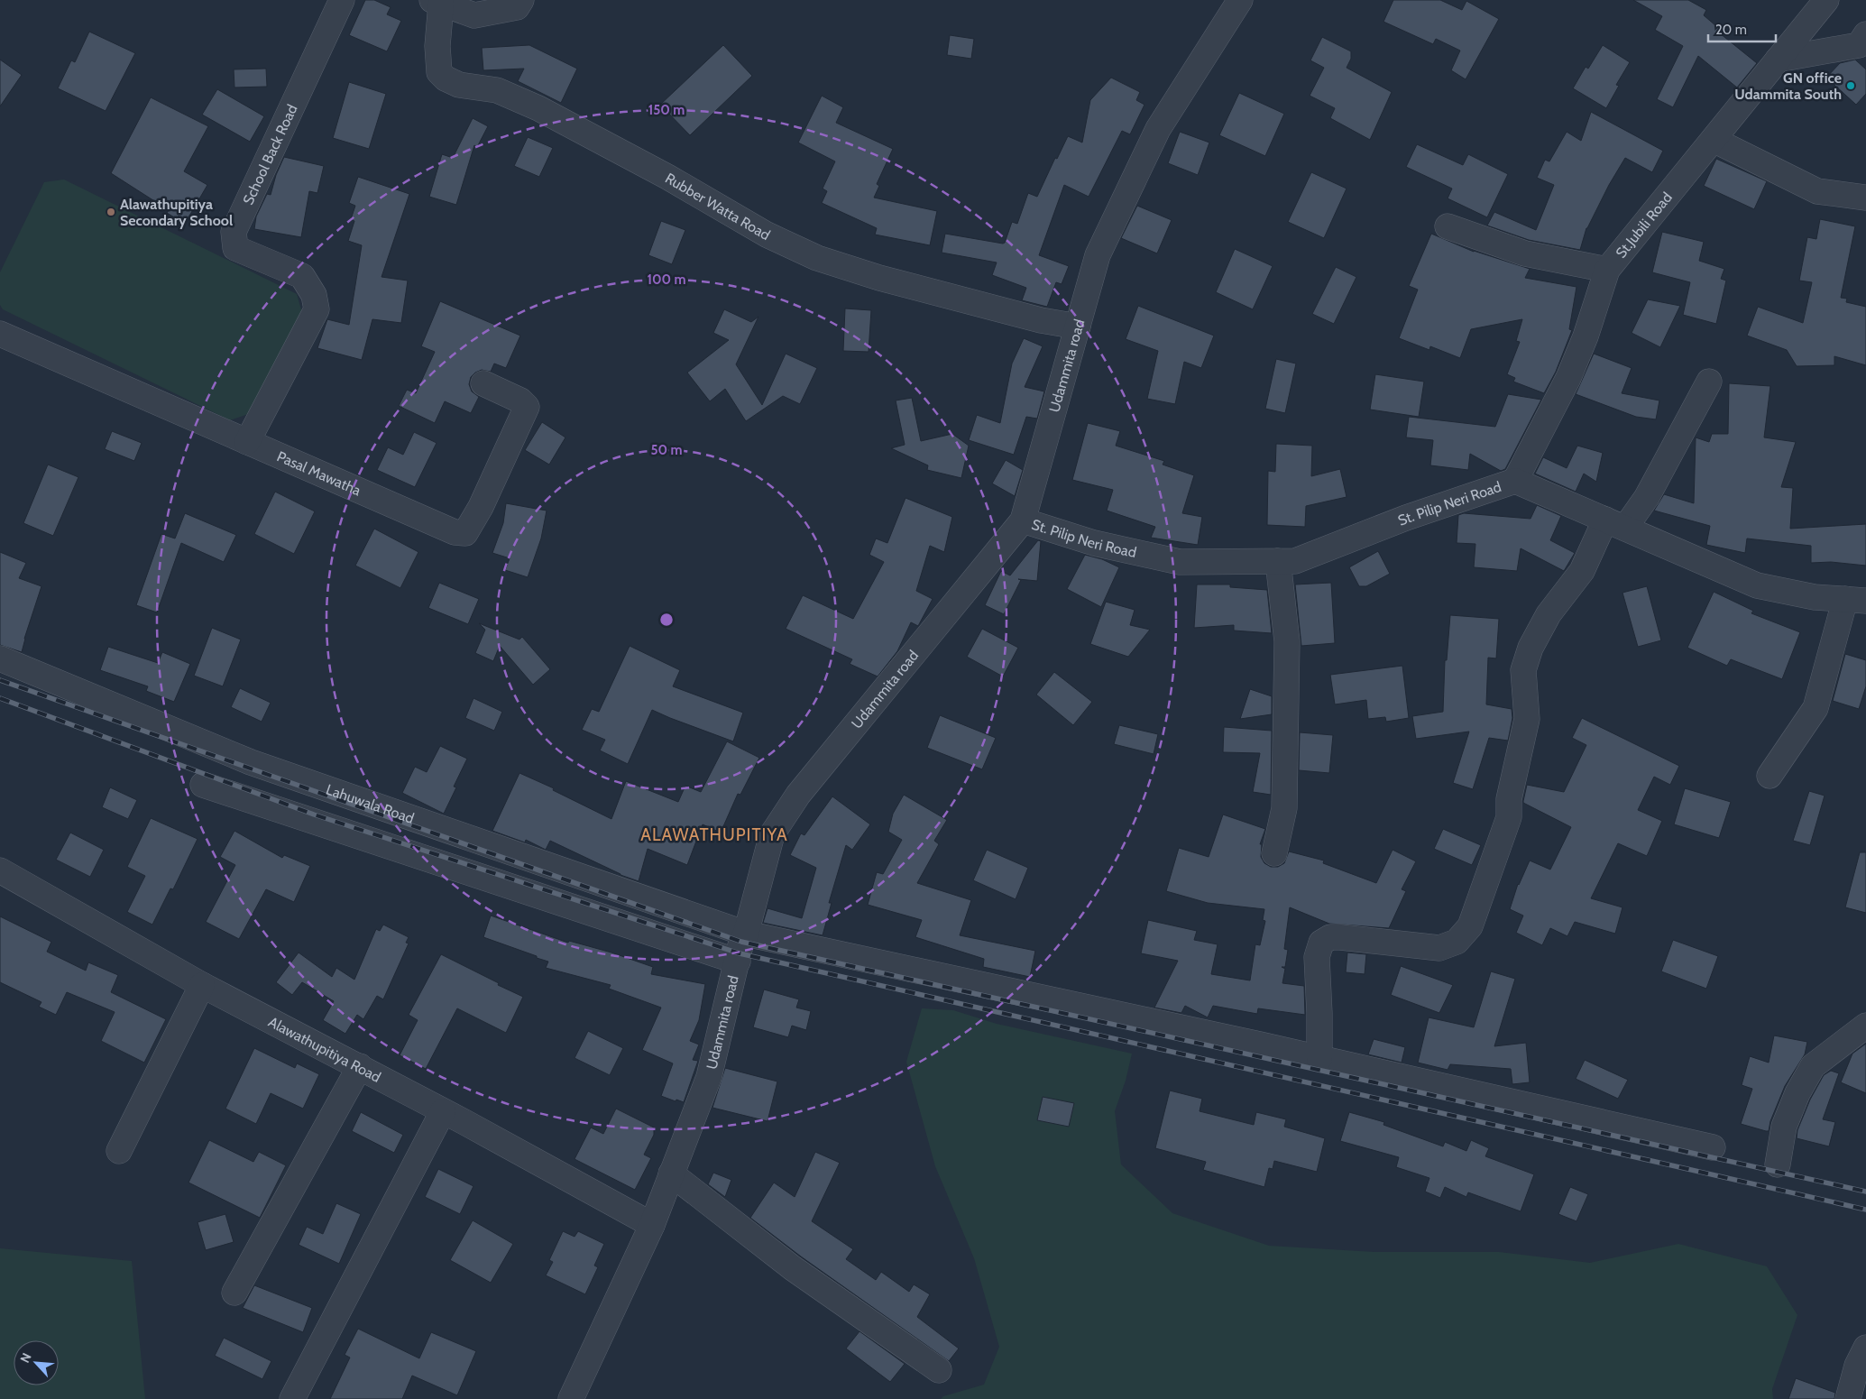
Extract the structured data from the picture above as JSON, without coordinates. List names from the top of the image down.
{
  "streets": {
    "street": [
      "School Back Road",
      "Rubber Watta Road",
      "St.Jubili Road",
      "Udammita road",
      "Pasal Mawatha",
      "St. Pilip Neri Road",
      "Lahuwala Road",
      "Alawathupitiya Road"
    ]
  },
  "crossings": [
    ["School Back Road", "Pasal Mawatha"],
    ["Rubber Watta Road", "Udammita road"],
    ["St.Jubili Road", "St. Pilip Neri Road"],
    ["Udammita road", "St. Pilip Neri Road"],
    ["Udammita road", "Lahuwala Road"],
    ["Udammita road", "Alawathupitiya Road"]
  ],
  "districts": ["ALAWATHUPITIYA"],
  "places": ["GN office Udammita South", "Alawathupitiya Secondary School"],
  "scale_bar": "20 m",
  "north": "top left",
  "rings": ["150 m", "100 m", "50 m"]
}
